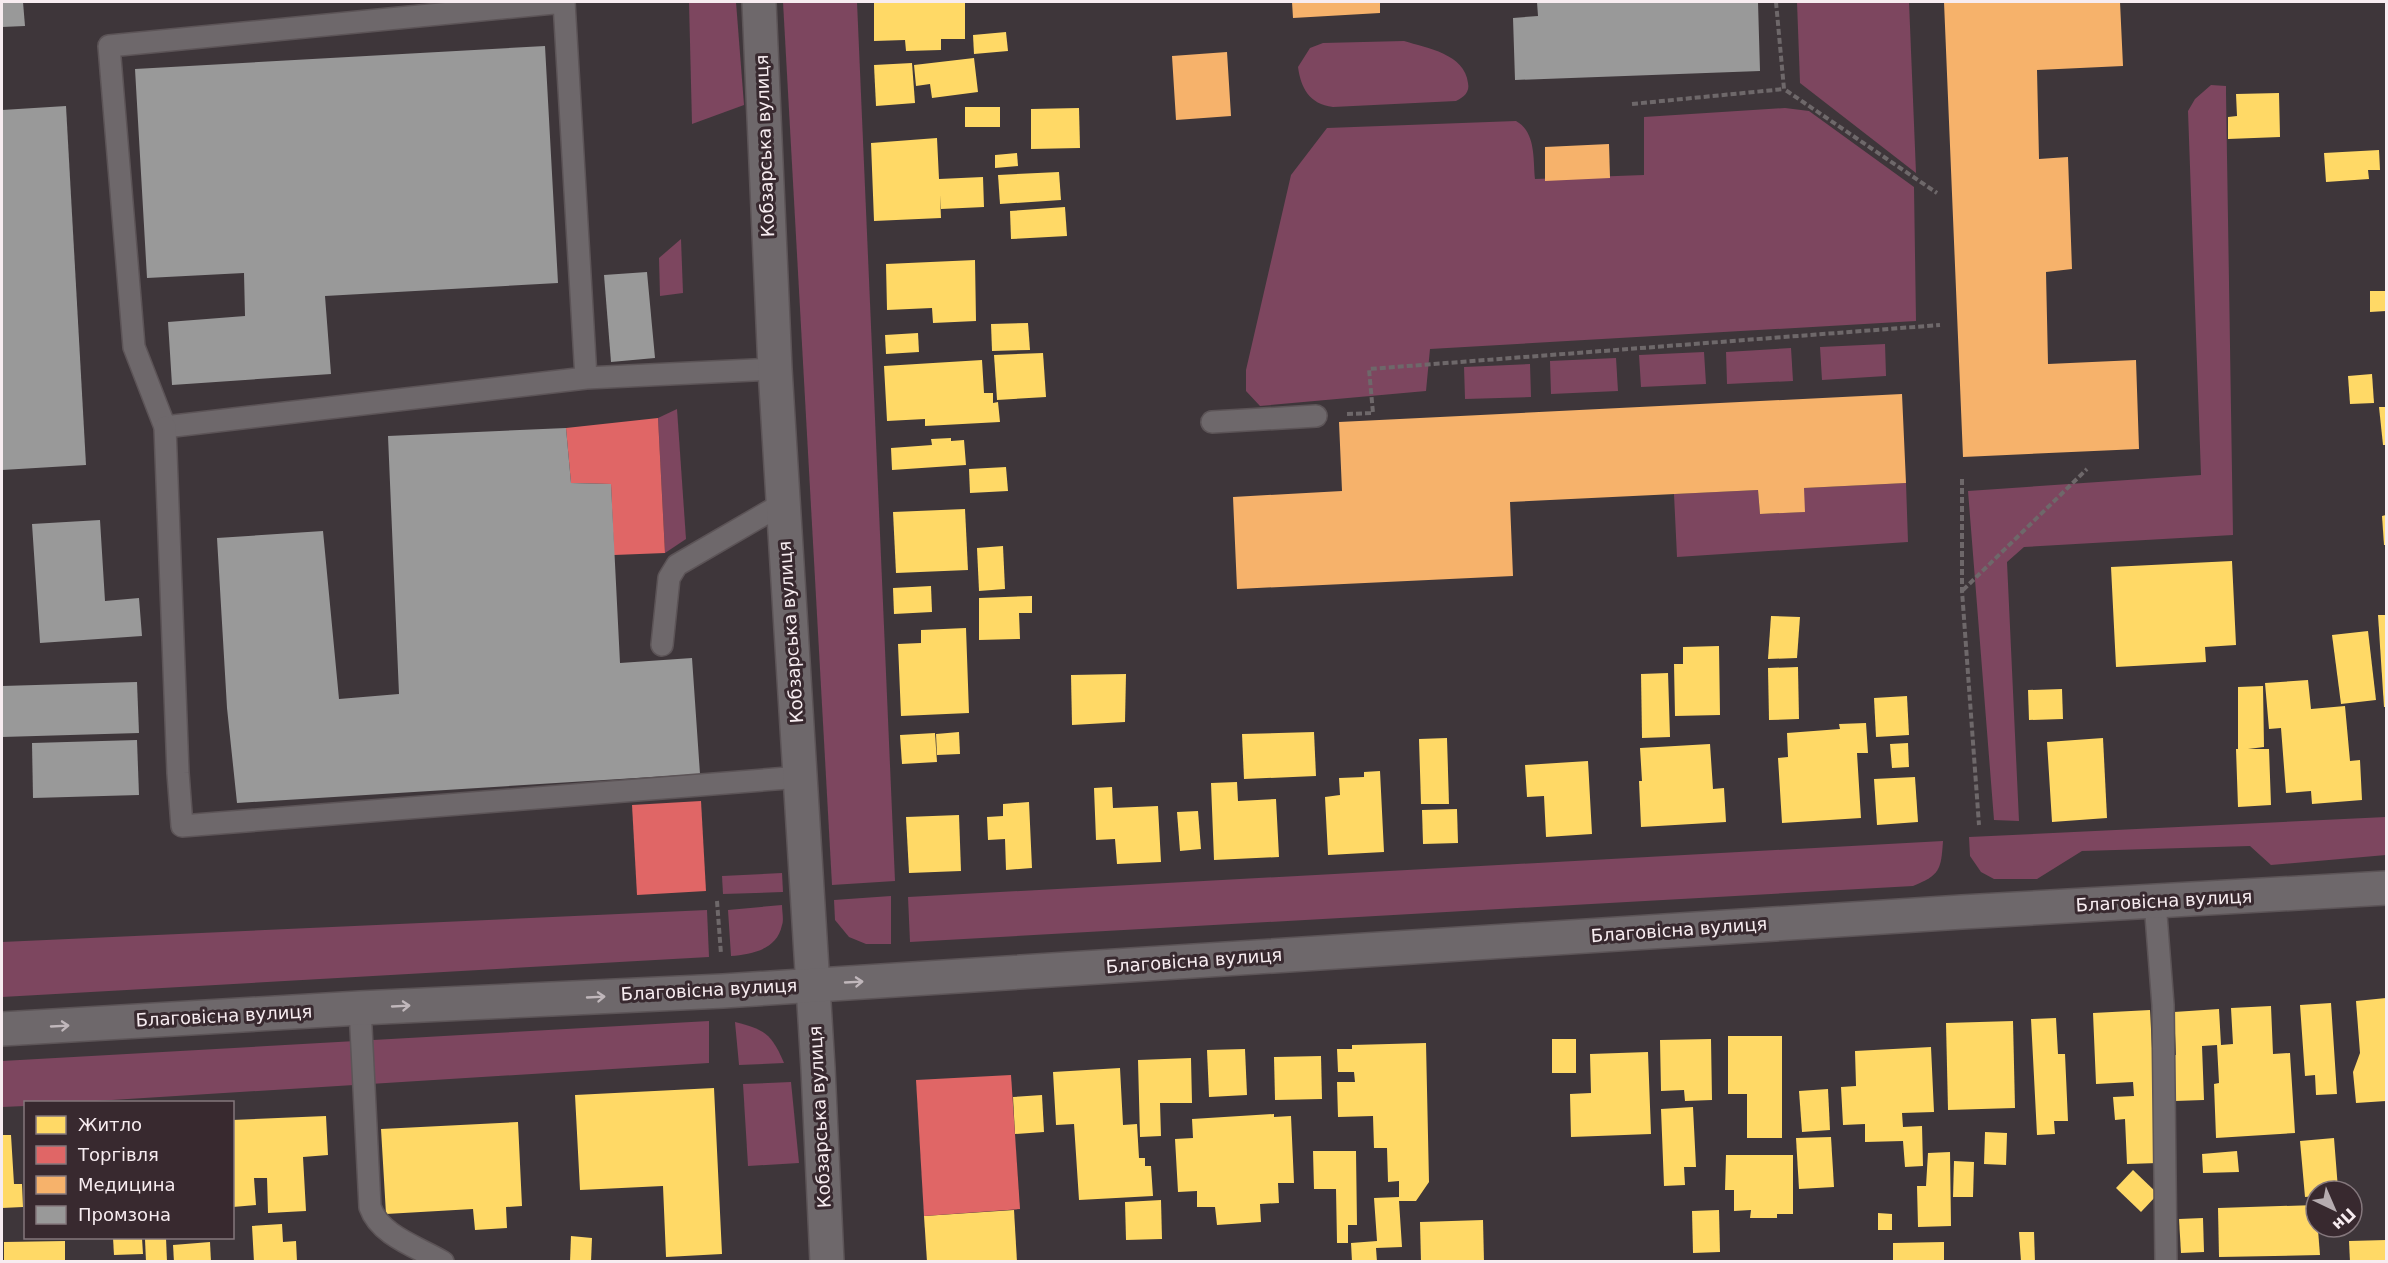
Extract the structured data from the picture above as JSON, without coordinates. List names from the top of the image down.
{
  "streets": {
    "main road": ["Кобзарська вулиця", "Благовісна вулиця"]
  },
  "crossings": [
    ["Кобзарська вулиця", "Благовісна вулиця"]
  ],
  "one_way": ["Благовісна вулиця"],
  "legend": [
    "Житло",
    "Торгівля",
    "Медицина",
    "Промзона"
  ],
  "north": "bottom right"
}
